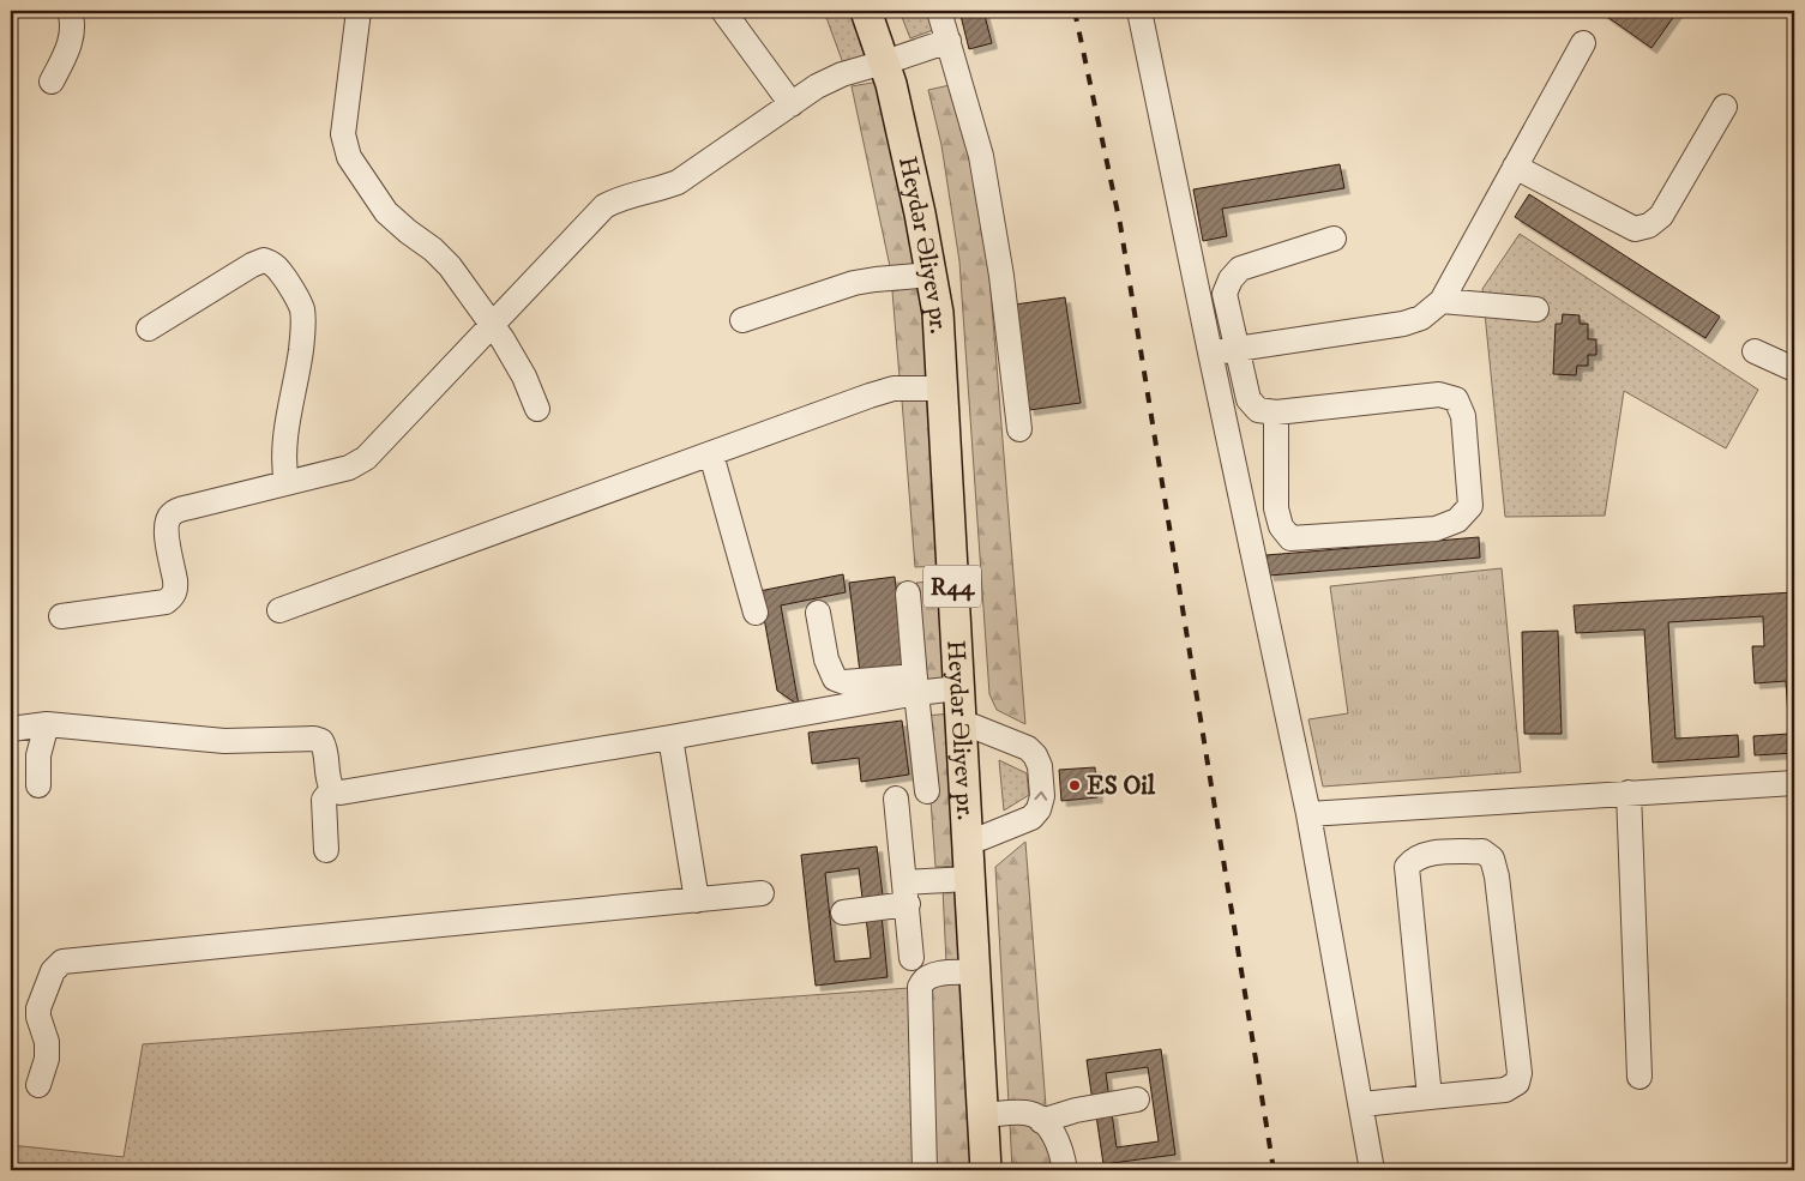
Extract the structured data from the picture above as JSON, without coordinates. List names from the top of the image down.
{
  "streets": {
    "main road": ["Heydər Əliyev pr.", "R44"]
  },
  "places": ["ES Oil"]
}
